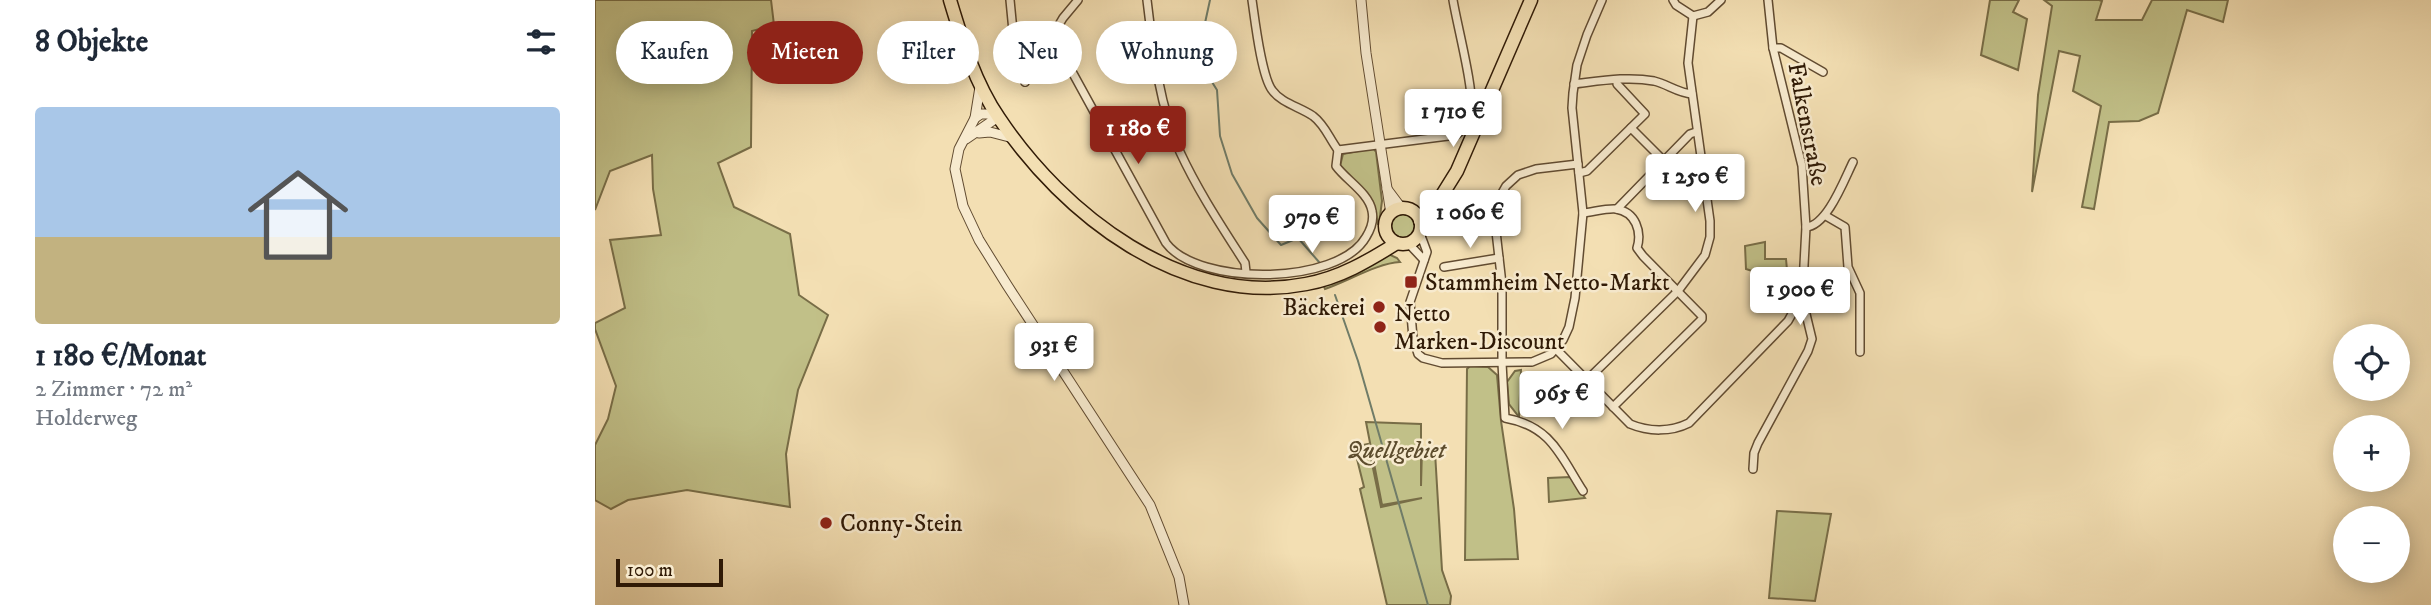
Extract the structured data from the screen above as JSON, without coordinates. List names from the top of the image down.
{
  "streets": {
    "street": ["Falkenstraße"]
  },
  "parks": ["Quellgebiet"],
  "places": {
    "transit": ["Stammheim Netto-Markt"],
    "other": ["Bäckerei", "Netto Marken-Discount", "Conny-Stein"]
  },
  "scale_bar": "100 m",
  "page": {
    "heading": "8 Objekte",
    "chip": [
      "Kaufen",
      "Mieten",
      "Filter",
      "Neu",
      "Wohnung"
    ],
    "list": [
      {
        "name": "1 180 €/Monat",
        "note": "2 Zimmer · 72 m² · Holderweg"
      }
    ],
    "price": [
      "1 710 €",
      "1 180 €",
      "1 250 €",
      "1 060 €",
      "970 €",
      "1 900 €",
      "931 €",
      "965 €"
    ],
    "map_buttons": ["+", "−"],
    "scale": "100 m"
  }
}
